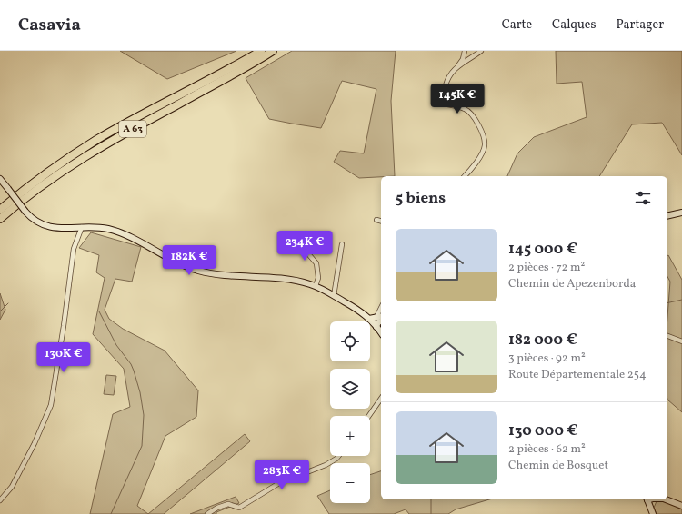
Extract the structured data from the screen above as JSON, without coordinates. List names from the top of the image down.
{
  "streets": {
    "highway": ["A 63"]
  },
  "page": {
    "header": "Casavia",
    "nav": ["Carte", "Calques", "Partager"],
    "price": [
      "145K €",
      "234K €",
      "182K €",
      "130K €",
      "283K €"
    ],
    "heading": "5 biens",
    "list": [
      {
        "name": "145 000 €",
        "note": "2 pièces · 72 m² · Chemin de Apezenborda"
      },
      {
        "name": "182 000 €",
        "note": "3 pièces · 92 m² · Route Départementale 254"
      },
      {
        "name": "130 000 €",
        "note": "2 pièces · 62 m² · Chemin de Bosquet"
      }
    ],
    "map_buttons": ["+", "−"]
  }
}
